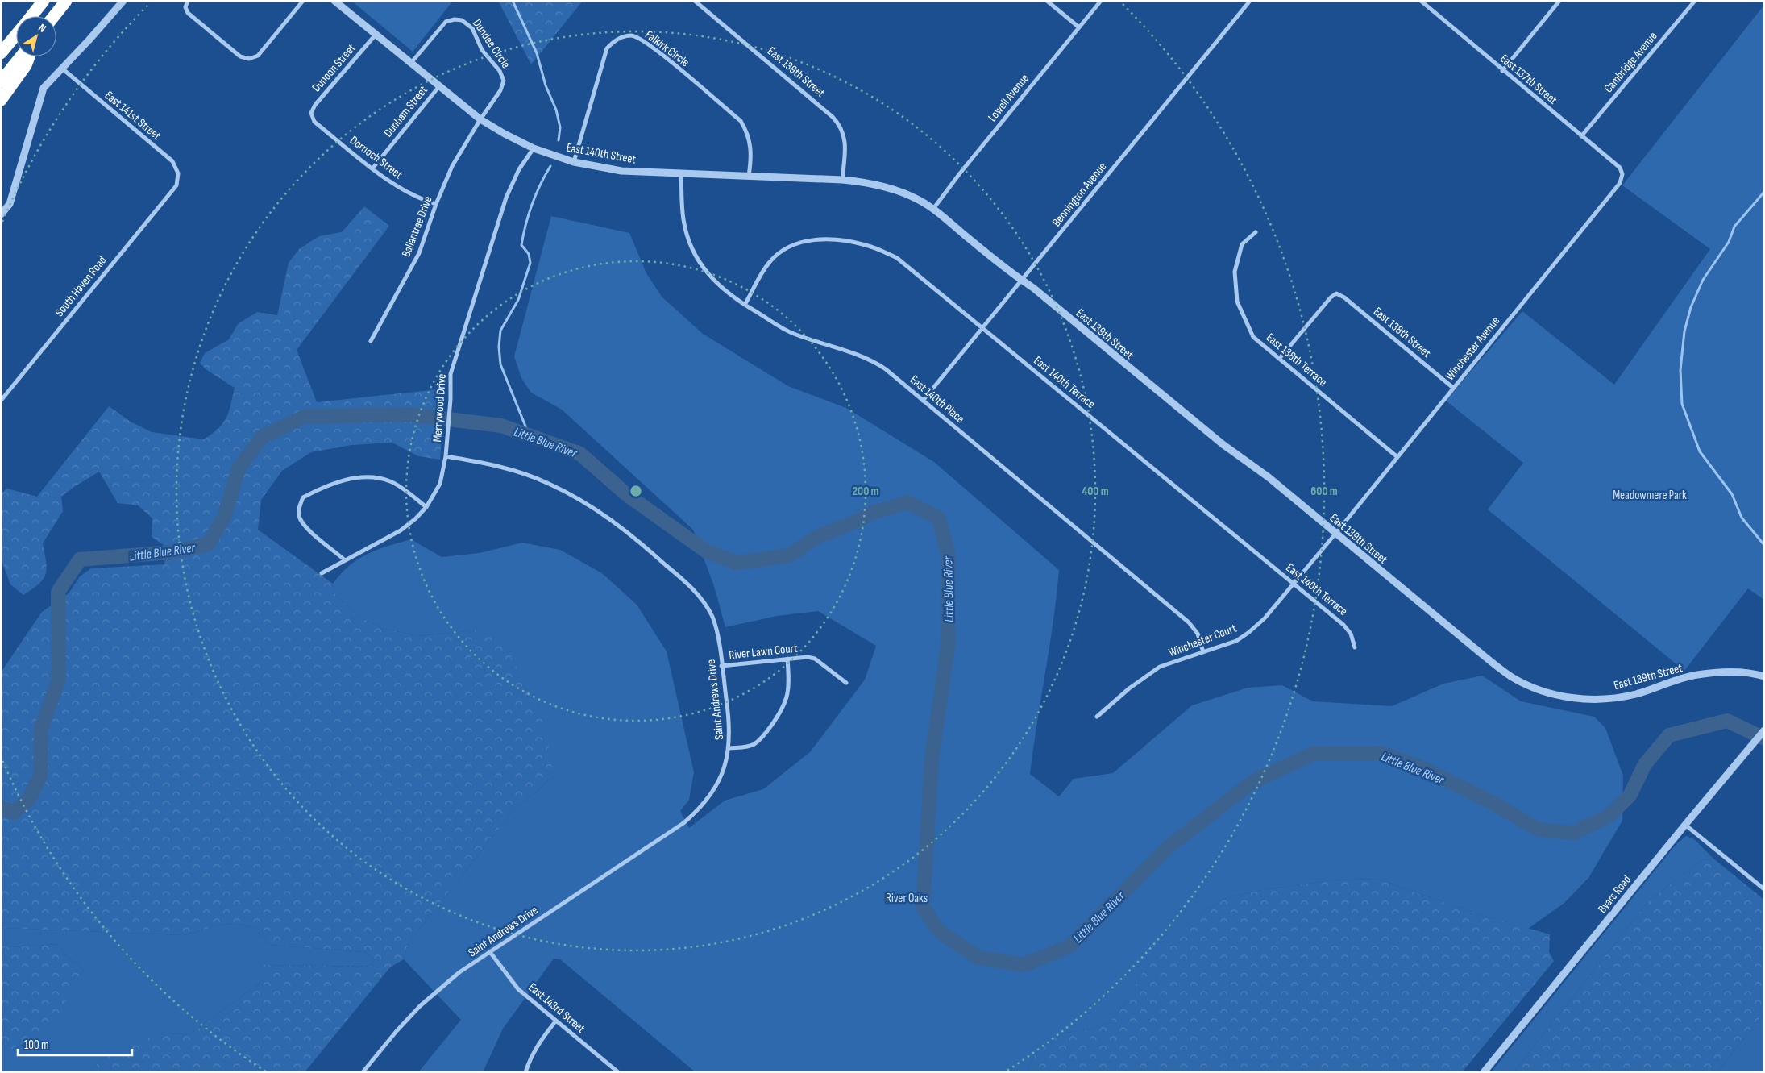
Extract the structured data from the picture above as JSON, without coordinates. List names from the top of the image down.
{
  "streets": {
    "street": [
      "Dundee Circle",
      "Falkirk Circle",
      "Cambridge Avenue",
      "Dunoon Street",
      "East 139th Street",
      "East 137th Street",
      "Lowell Avenue",
      "Dunham Street",
      "East 141st Street",
      "East 140th Street",
      "Dornoch Street",
      "Bennington Avenue",
      "Ballantrae Drive",
      "South Haven Road",
      "East 138th Street",
      "Winchester Avenue",
      "East 138th Terrace",
      "East 140th Terrace",
      "East 140th Place",
      "Merrywood Drive",
      "Winchester Court",
      "River Lawn Court",
      "Saint Andrews Drive",
      "Byars Road",
      "East 143rd Street"
    ]
  },
  "crossings": [
    ["Dundee Circle", "East 140th Street"],
    ["Dundee Circle", "Ballantrae Drive"],
    ["Falkirk Circle", "East 140th Street"],
    ["Cambridge Avenue", "East 137th Street"],
    ["Dunoon Street", "East 140th Street"],
    ["Dunoon Street", "Dornoch Street"],
    ["East 139th Street", "Lowell Avenue"],
    ["East 139th Street", "East 140th Street"],
    ["East 139th Street", "Bennington Avenue"],
    ["East 139th Street", "Winchester Avenue"],
    ["East 139th Street", "Winchester Court"],
    ["East 137th Street", "Winchester Avenue"],
    ["Lowell Avenue", "East 140th Street"],
    ["Dunham Street", "East 140th Street"],
    ["Dunham Street", "Dornoch Street"],
    ["East 141st Street", "South Haven Road"],
    ["East 140th Street", "Ballantrae Drive"],
    ["East 140th Street", "East 140th Place"],
    ["East 140th Street", "Merrywood Drive"],
    ["Dornoch Street", "Ballantrae Drive"],
    ["Bennington Avenue", "East 140th Terrace"],
    ["Bennington Avenue", "East 140th Place"],
    ["East 138th Street", "Winchester Avenue"],
    ["East 138th Street", "East 138th Terrace"],
    ["Winchester Avenue", "East 138th Terrace"],
    ["Winchester Avenue", "Winchester Court"],
    ["East 140th Terrace", "East 140th Place"],
    ["East 140th Terrace", "Winchester Court"],
    ["East 140th Place", "Winchester Court"],
    ["Merrywood Drive", "Saint Andrews Drive"],
    ["River Lawn Court", "Saint Andrews Drive"],
    ["Saint Andrews Drive", "East 143rd Street"]
  ],
  "water": ["Little Blue River"],
  "parks": ["Meadowmere Park", "River Oaks"],
  "scale_bar": "100 m",
  "north": "top right",
  "rings": ["200 m", "400 m", "600 m"]
}
